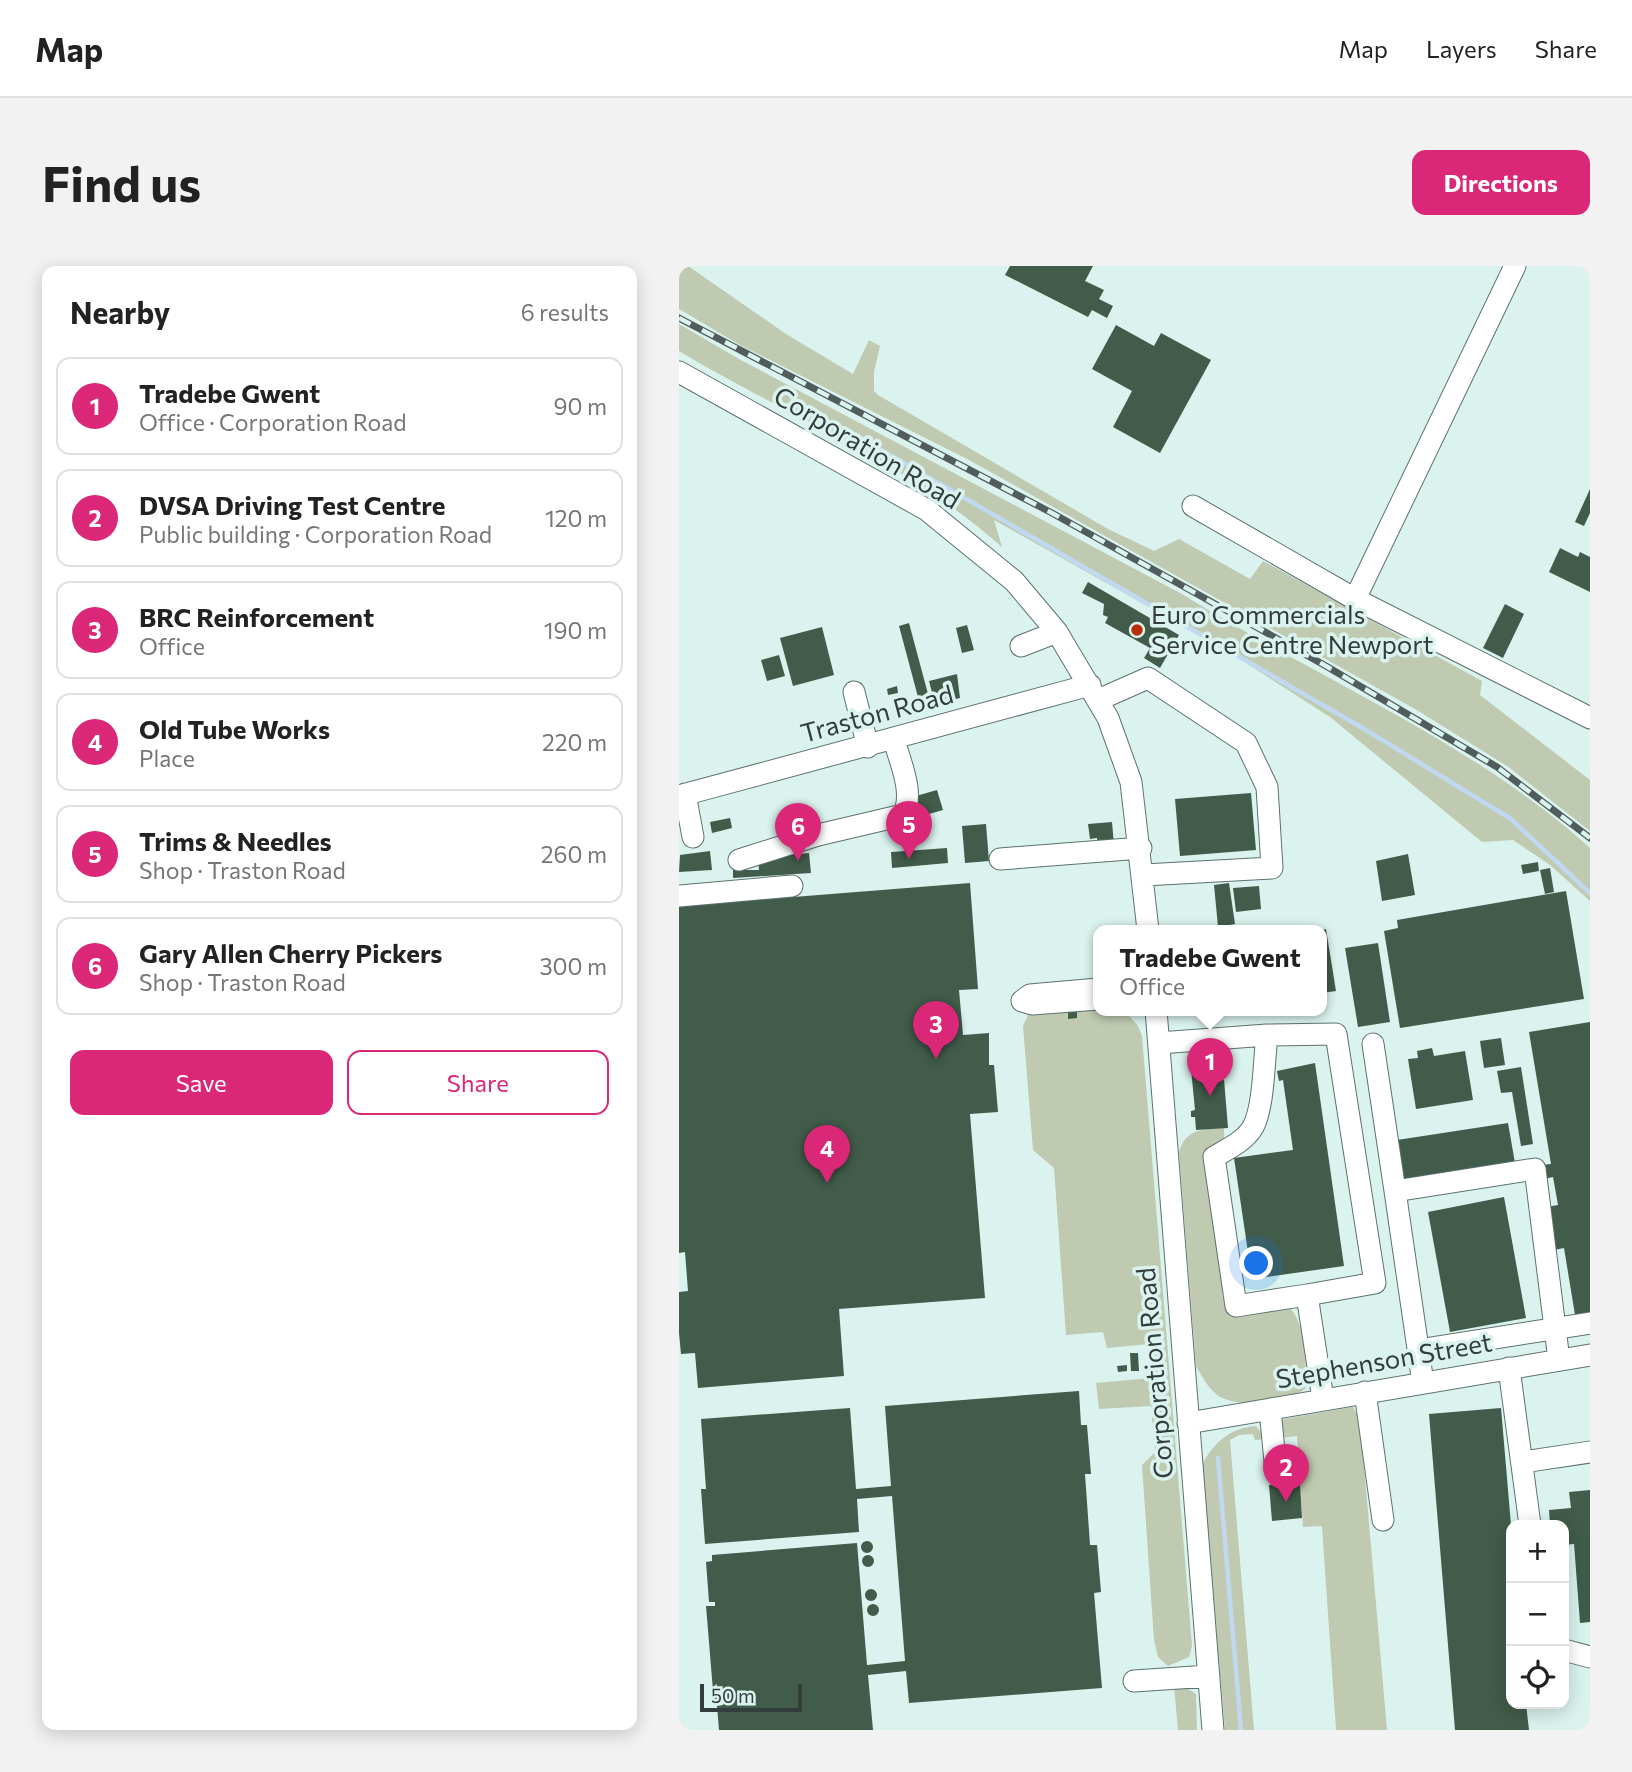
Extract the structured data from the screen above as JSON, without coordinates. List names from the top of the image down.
{
  "streets": {
    "street": ["Corporation Road", "Traston Road", "Stephenson Street"]
  },
  "crossings": [
    ["Corporation Road", "Traston Road"],
    ["Corporation Road", "Stephenson Street"]
  ],
  "places": ["Euro Commercials Service Centre Newport"],
  "scale_bar": "50 m",
  "page": {
    "header": "Map",
    "nav": ["Map", "Layers", "Share"],
    "buttons": [
      "Directions",
      ["Save", "Share"]
    ],
    "title": "Find us",
    "heading": ["Nearby", "6 results"],
    "list": [
      {
        "mark": "1",
        "name": "Tradebe Gwent",
        "note": "Office · Corporation Road",
        "value": "90 m"
      },
      {
        "mark": "2",
        "name": "DVSA Driving Test Centre",
        "note": "Public building · Corporation Road",
        "value": "120 m"
      },
      {
        "mark": "3",
        "name": "BRC Reinforcement",
        "note": "Office",
        "value": "190 m"
      },
      {
        "mark": "4",
        "name": "Old Tube Works",
        "note": "Place",
        "value": "220 m"
      },
      {
        "mark": "5",
        "name": "Trims & Needles",
        "note": "Shop · Traston Road",
        "value": "260 m"
      },
      {
        "mark": "6",
        "name": "Gary Allen Cherry Pickers",
        "note": "Shop · Traston Road",
        "value": "300 m"
      }
    ],
    "pins": [
      "5",
      "6",
      "3",
      "1",
      "4",
      "2"
    ],
    "popup": ["Tradebe Gwent", "Office"],
    "map_buttons": ["+", "−"],
    "scale": "50 m"
  }
}
